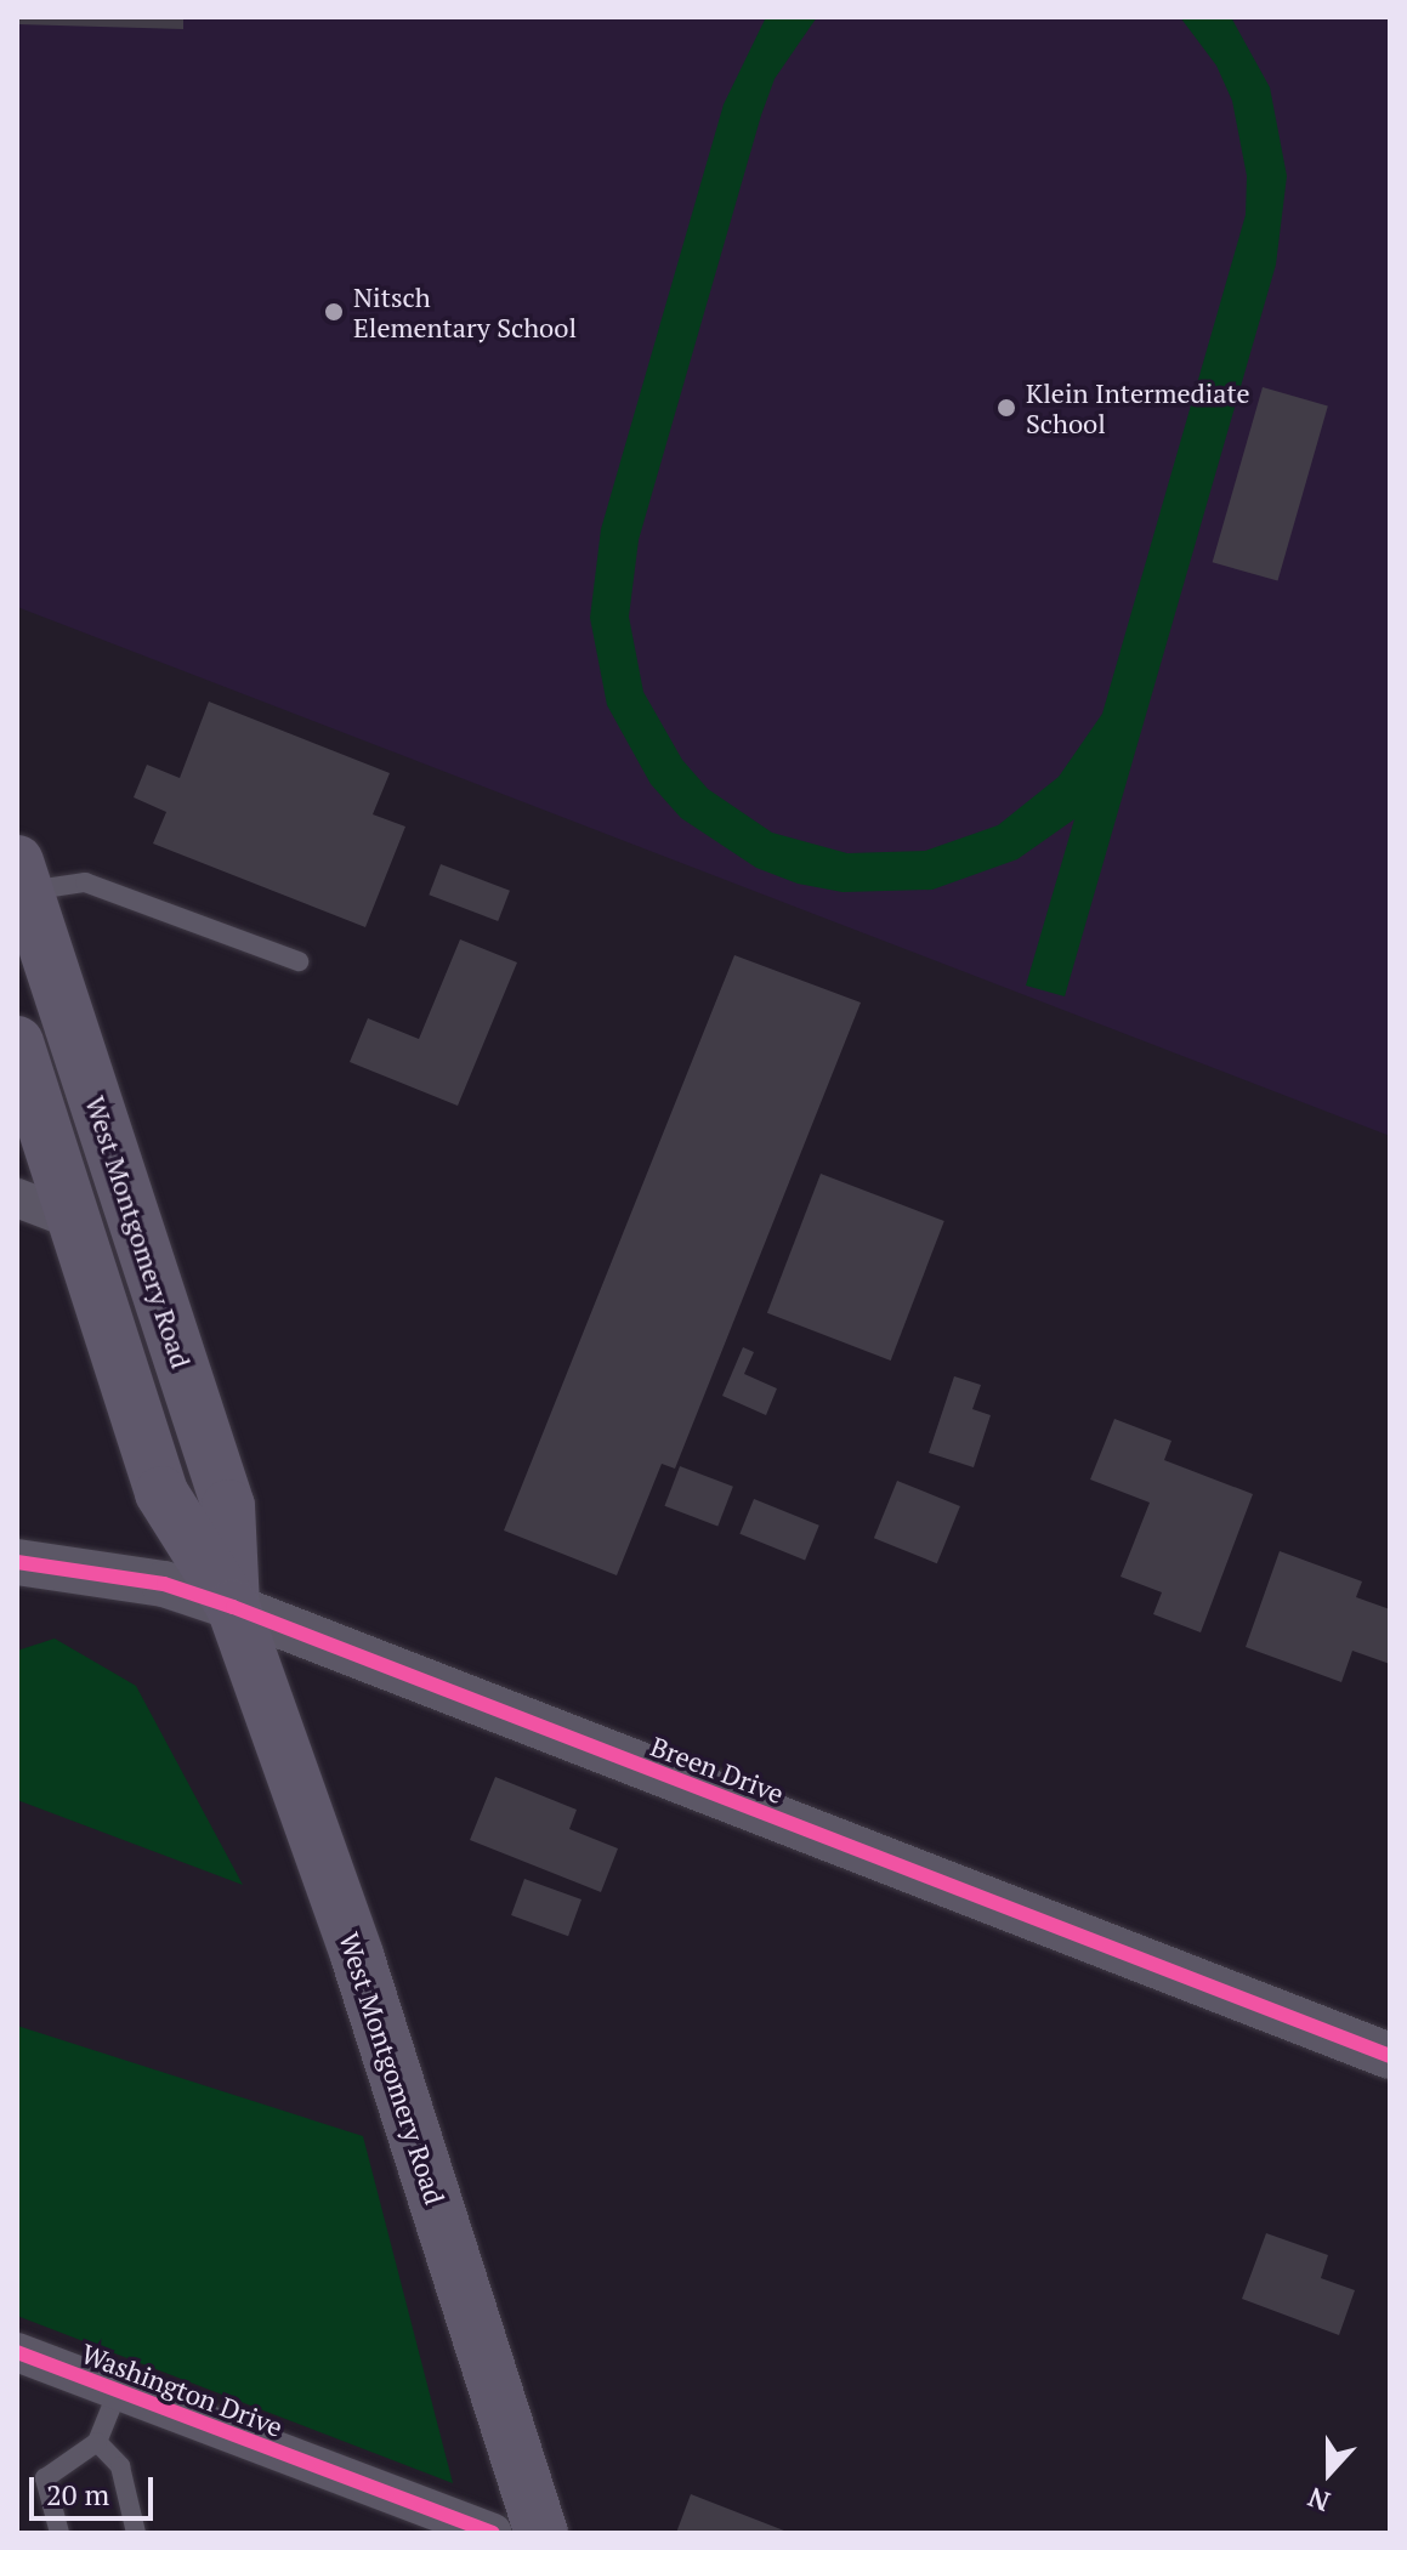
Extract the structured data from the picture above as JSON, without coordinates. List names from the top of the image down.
{
  "streets": {
    "main road": ["West Montgomery Road"],
    "street": ["Breen Drive", "Washington Drive"]
  },
  "crossings": [
    ["West Montgomery Road", "Breen Drive"]
  ],
  "places": ["Nitsch Elementary School", "Klein Intermediate School"],
  "scale_bar": "20 m",
  "north": "bottom"
}
